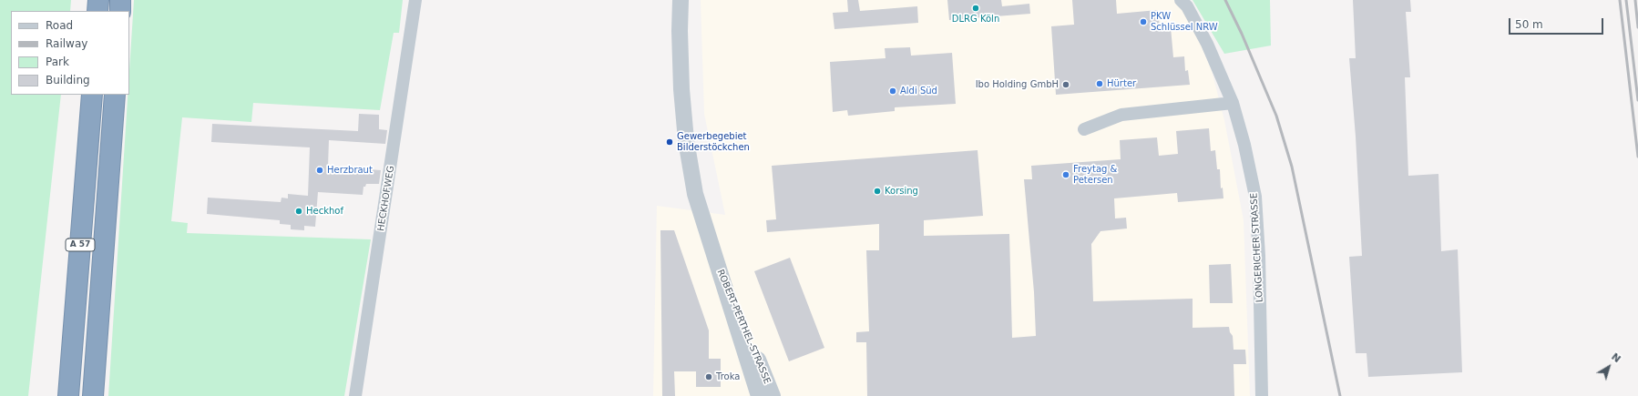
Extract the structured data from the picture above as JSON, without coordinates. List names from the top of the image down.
{
  "streets": {
    "highway": ["A 57"],
    "street": ["HECKHOFWEG", "LONGERICHER STRASSE", "ROBERT-PERTHEL-STRASSE"]
  },
  "places": [
    "DLRG Köln",
    "PKW Schlüssel NRW",
    "Hürter",
    "Ibo Holding GmbH",
    "Aldi Süd",
    "Gewerbegebiet Bilderstöckchen",
    "Herzbraut",
    "Freytag & Petersen",
    "Korsing",
    "Heckhof",
    "Troka"
  ],
  "legend": [
    "Road",
    "Railway",
    "Park",
    "Building"
  ],
  "scale_bar": "50 m",
  "north": "top right"
}
